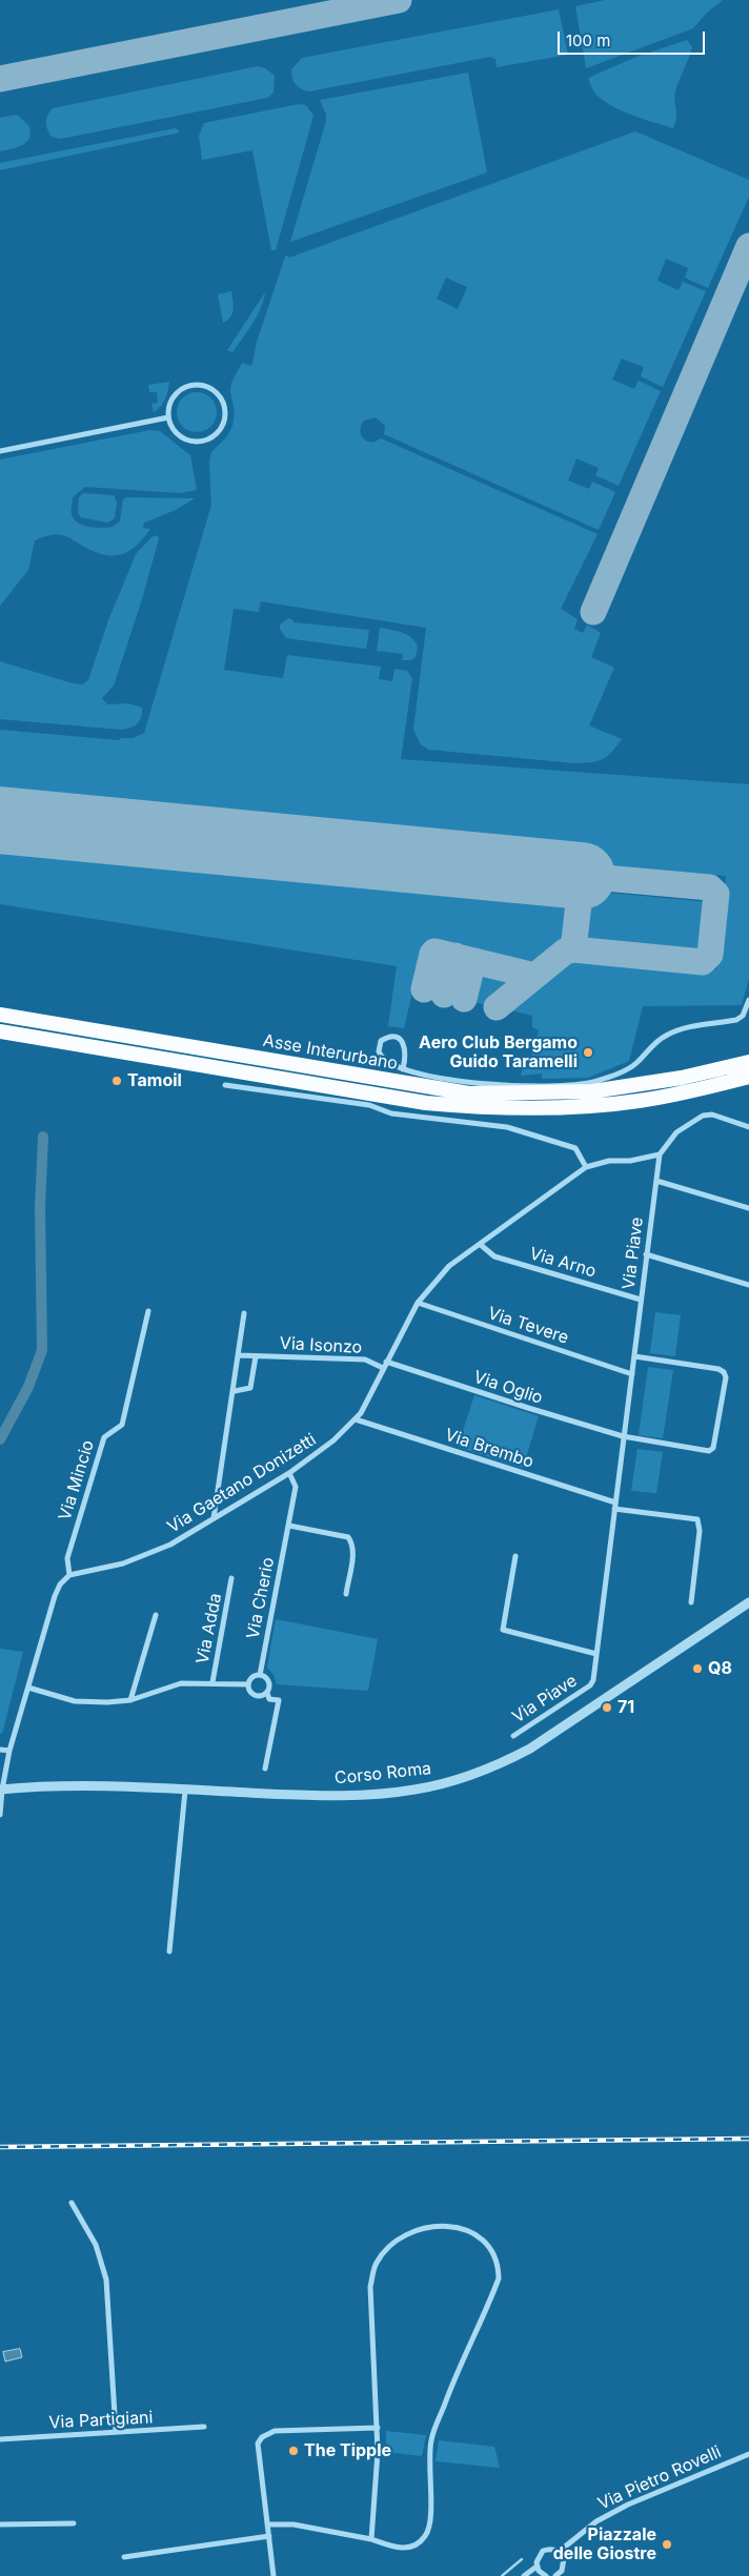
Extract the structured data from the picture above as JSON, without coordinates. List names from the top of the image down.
{
  "streets": {
    "highway": ["Asse Interurbano"],
    "street": [
      "Via Piave",
      "Via Arno",
      "Via Tevere",
      "Via Isonzo",
      "Via Oglio",
      "Via Brembo",
      "Via Mincio",
      "Via Gaetano Donizetti",
      "Via Cherio",
      "Via Adda",
      "Corso Roma",
      "Via Partigiani",
      "Via Pietro Rovelli"
    ]
  },
  "crossings": [
    ["Via Piave", "Via Arno"],
    ["Via Piave", "Via Tevere"],
    ["Via Piave", "Via Oglio"],
    ["Via Piave", "Via Brembo"],
    ["Via Piave", "Via Gaetano Donizetti"],
    ["Via Arno", "Via Gaetano Donizetti"],
    ["Via Tevere", "Via Gaetano Donizetti"],
    ["Via Isonzo", "Via Oglio"],
    ["Via Isonzo", "Via Gaetano Donizetti"],
    ["Via Oglio", "Via Gaetano Donizetti"],
    ["Via Brembo", "Via Gaetano Donizetti"],
    ["Via Mincio", "Via Gaetano Donizetti"],
    ["Via Gaetano Donizetti", "Via Cherio"],
    ["Via Cherio", "Via Adda"]
  ],
  "places": [
    "Aero Club Bergamo Guido Taramelli",
    "Tamoil",
    "Q8",
    "71",
    "The Tipple",
    "Piazzale delle Giostre"
  ],
  "scale_bar": "100 m"
}
